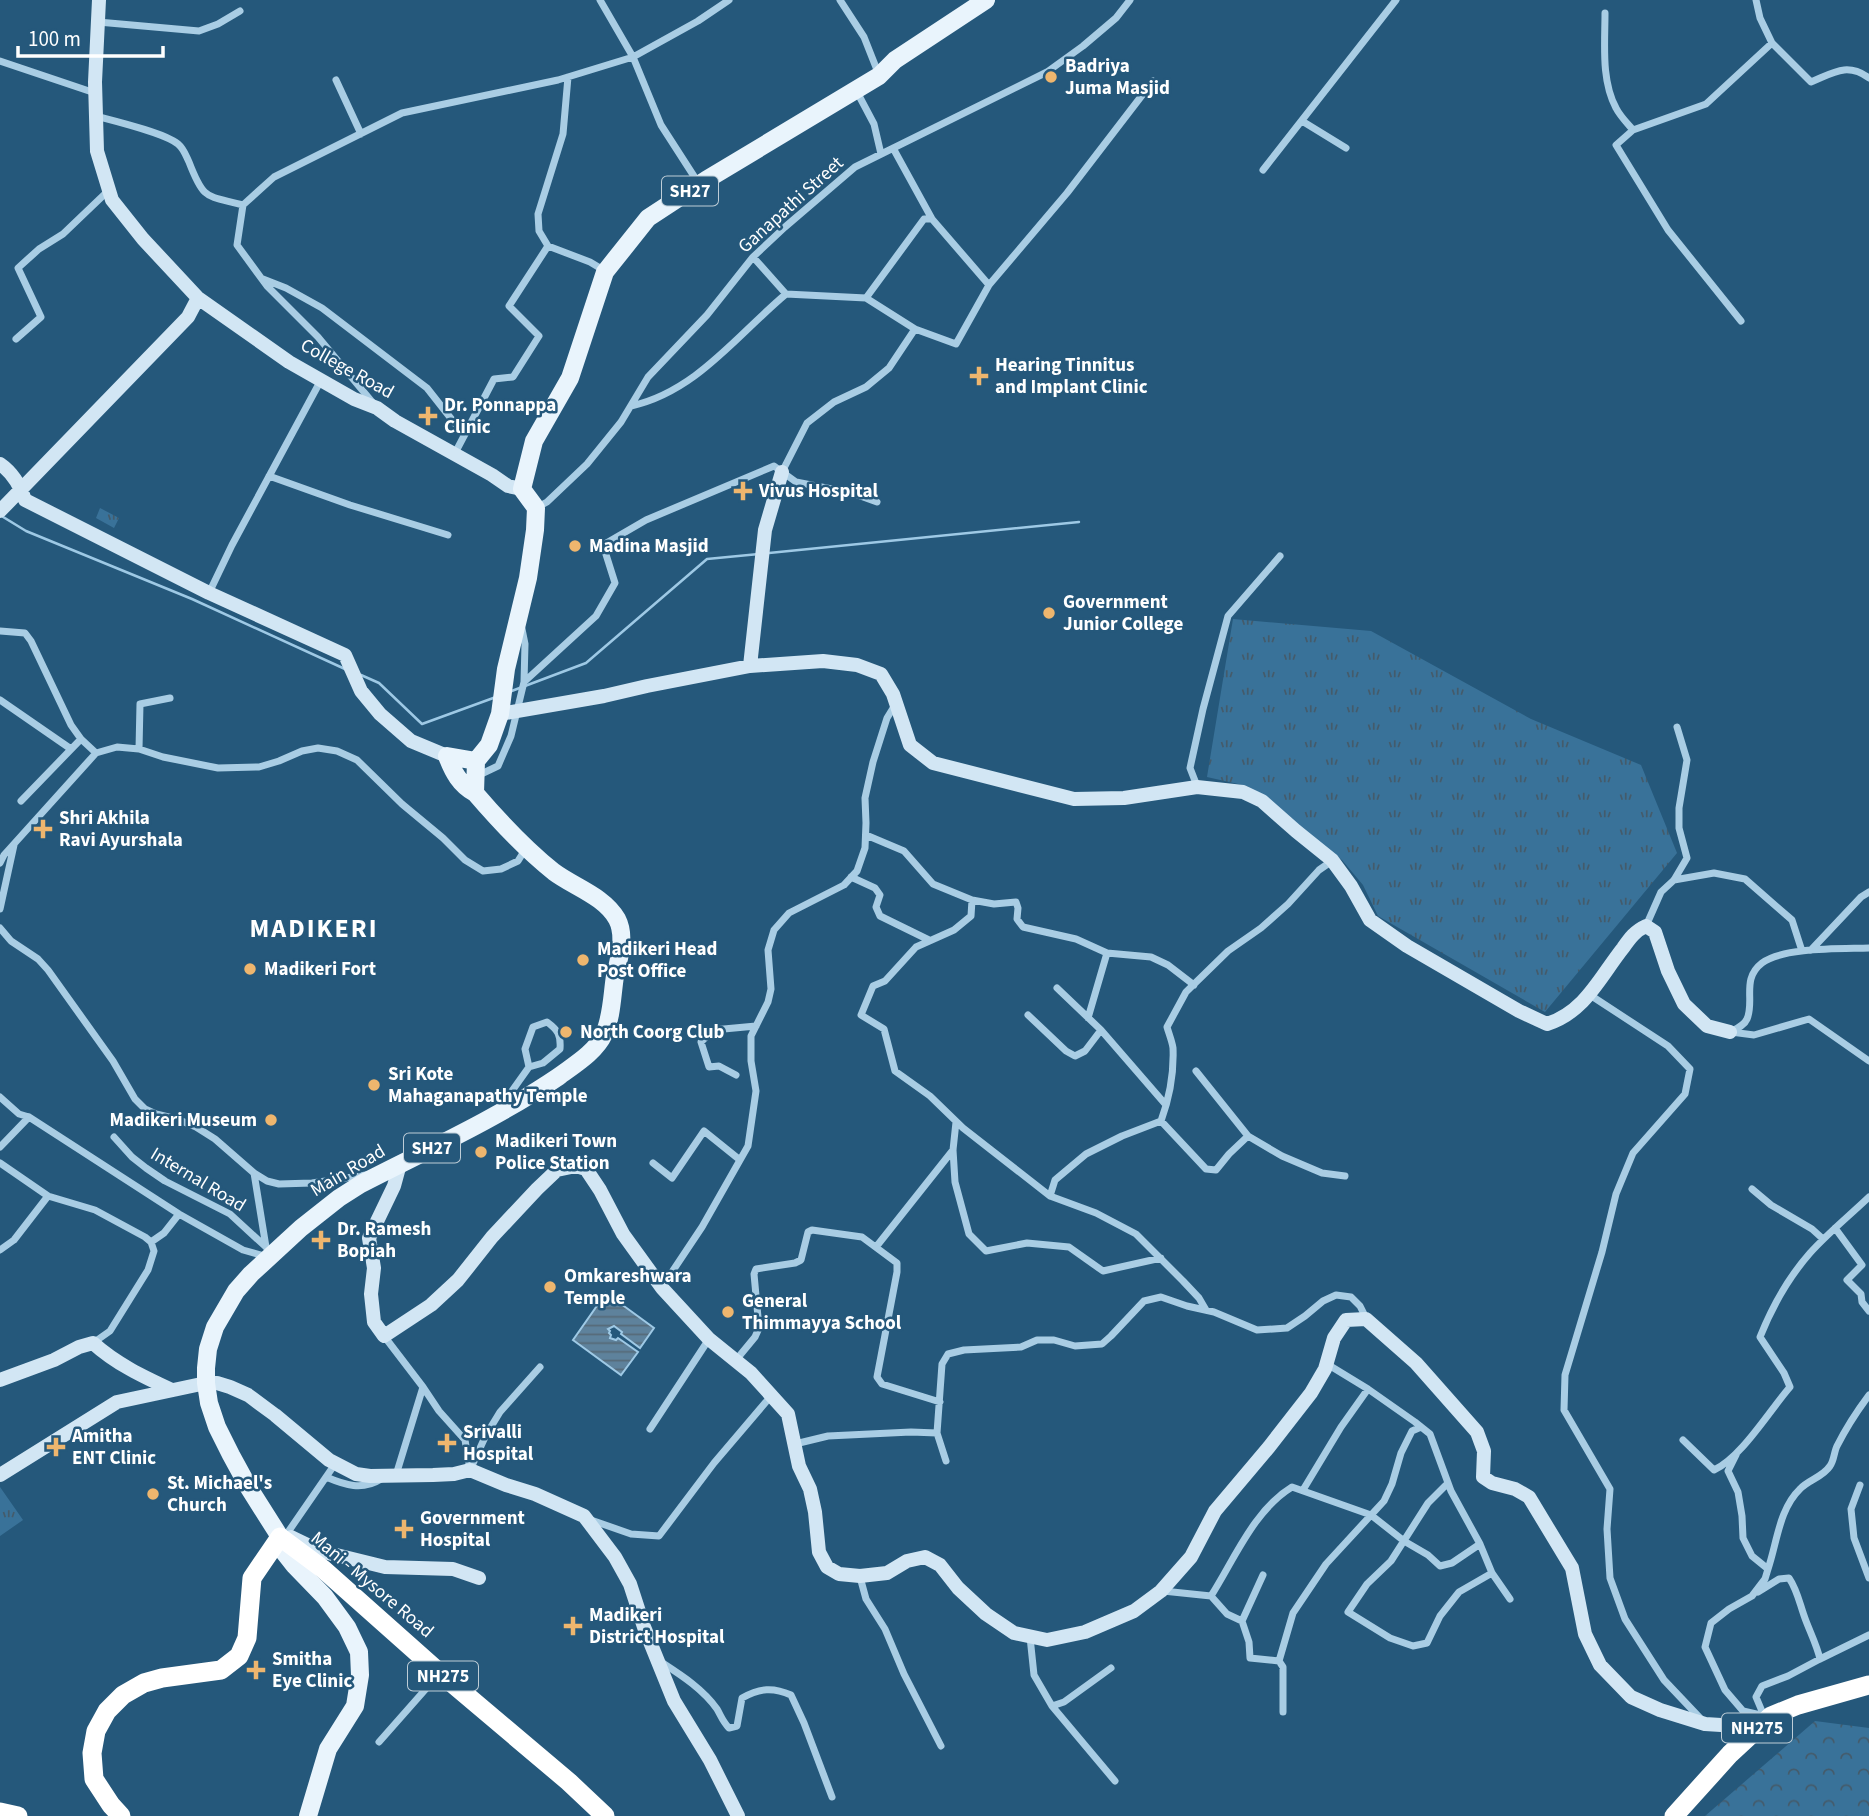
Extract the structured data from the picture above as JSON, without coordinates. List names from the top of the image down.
{
  "streets": {
    "highway": ["Mani - Mysore Road", "NH275"],
    "main road": ["SH27", "College Road", "Main Road"],
    "street": ["Ganapathi Street", "Internal Road"]
  },
  "crossings": [
    ["SH27", "College Road"],
    ["SH27", "Main Road"],
    ["SH27", "Mani - Mysore Road"],
    ["Ganapathi Street", "College Road"],
    ["Main Road", "Internal Road"],
    ["Main Road", "Mani - Mysore Road"]
  ],
  "districts": ["MADIKERI"],
  "places": {
    "other": [
      "Badriya Juma Masjid",
      "Madina Masjid",
      "Government Junior College",
      "Madikeri Head Post Office",
      "Madikeri Fort",
      "North Coorg Club",
      "Sri Kote Mahaganapathy Temple",
      "Madikeri Museum",
      "Madikeri Town Police Station",
      "Omkareshwara Temple",
      "General Thimmayya School",
      "St. Michael's Church"
    ],
    "health": [
      "Hearing Tinnitus and Implant Clinic",
      "Dr. Ponnappa Clinic",
      "Vivus Hospital",
      "Shri Akhila Ravi Ayurshala",
      "Dr. Ramesh Bopiah",
      "Srivalli Hospital",
      "Amitha ENT Clinic",
      "Government Hospital",
      "Madikeri District Hospital",
      "Smitha Eye Clinic"
    ]
  },
  "scale_bar": "100 m"
}
